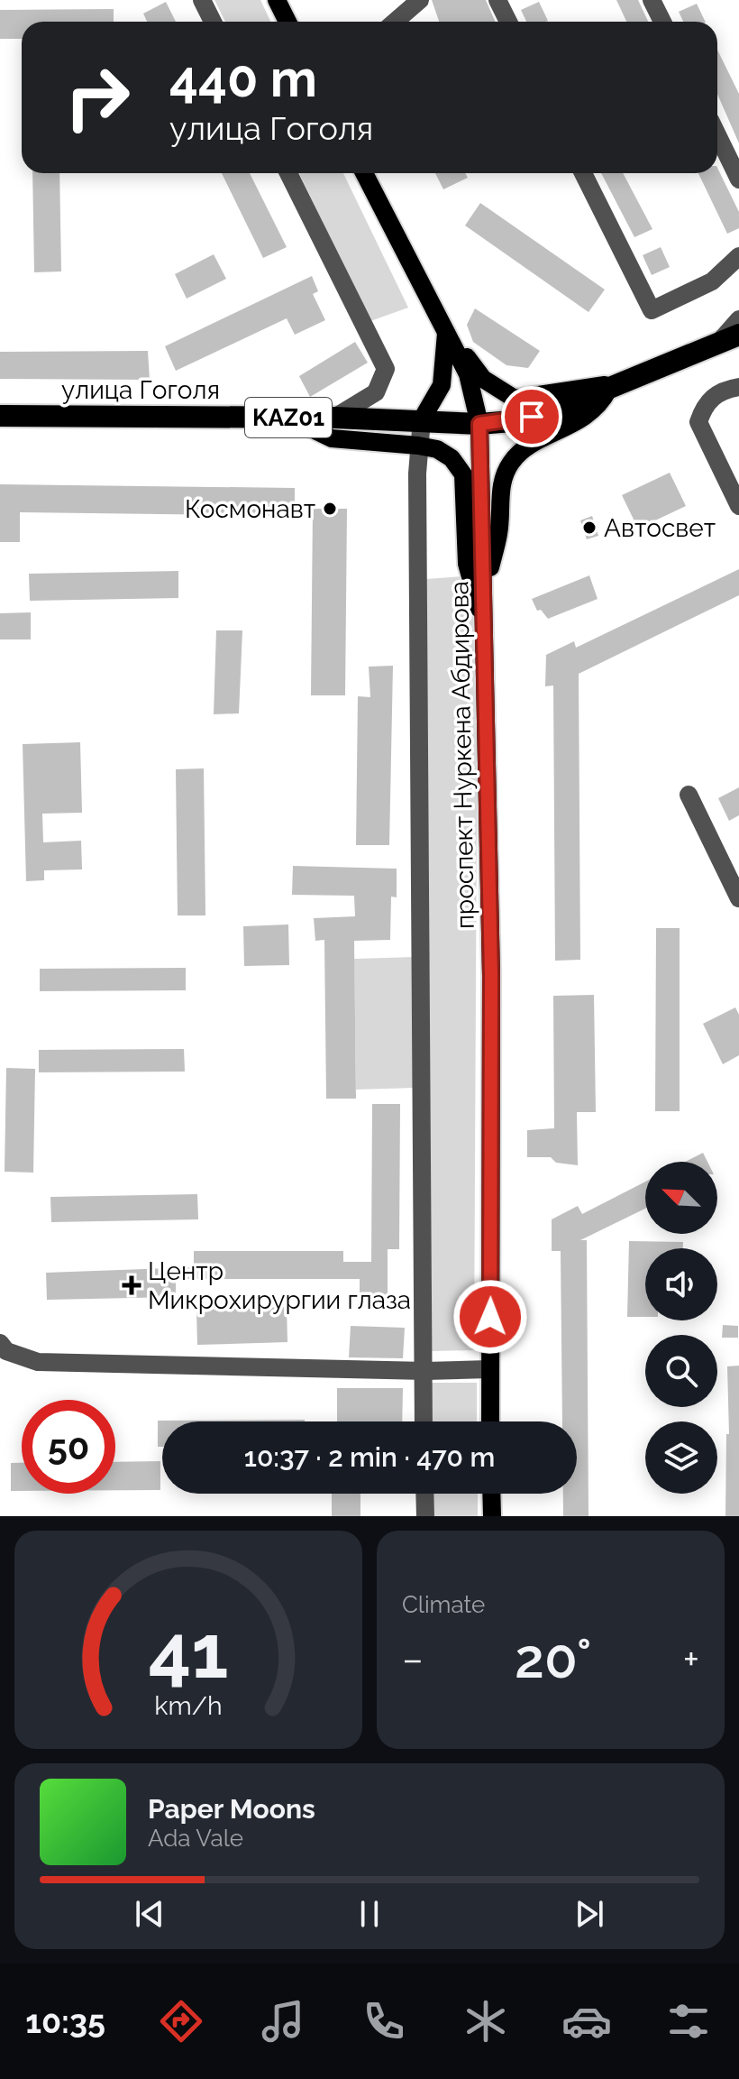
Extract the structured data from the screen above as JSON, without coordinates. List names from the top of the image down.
{
  "streets": {
    "highway": ["улица Гоголя", "KАZ01"],
    "main road": ["проспект Нуркена Абдирова"]
  },
  "crossings": [
    ["улица Гоголя", "проспект Нуркена Абдирова"]
  ],
  "places": {
    "other": ["Космонавт", "Автосвет"],
    "health": ["Центр Микрохирургии глаза"]
  },
  "north": "top left",
  "page": {
    "turn": ["440 m", "улица Гоголя"],
    "limit": "50",
    "trip": "10:37 · 2 min · 470 m",
    "tile": "Climate",
    "heat": ["−", "20°", "+"],
    "song": ["Paper Moons", "Ada Vale"],
    "tabs": "10:35",
    "gauge": ["41", "km/h"]
  }
}
